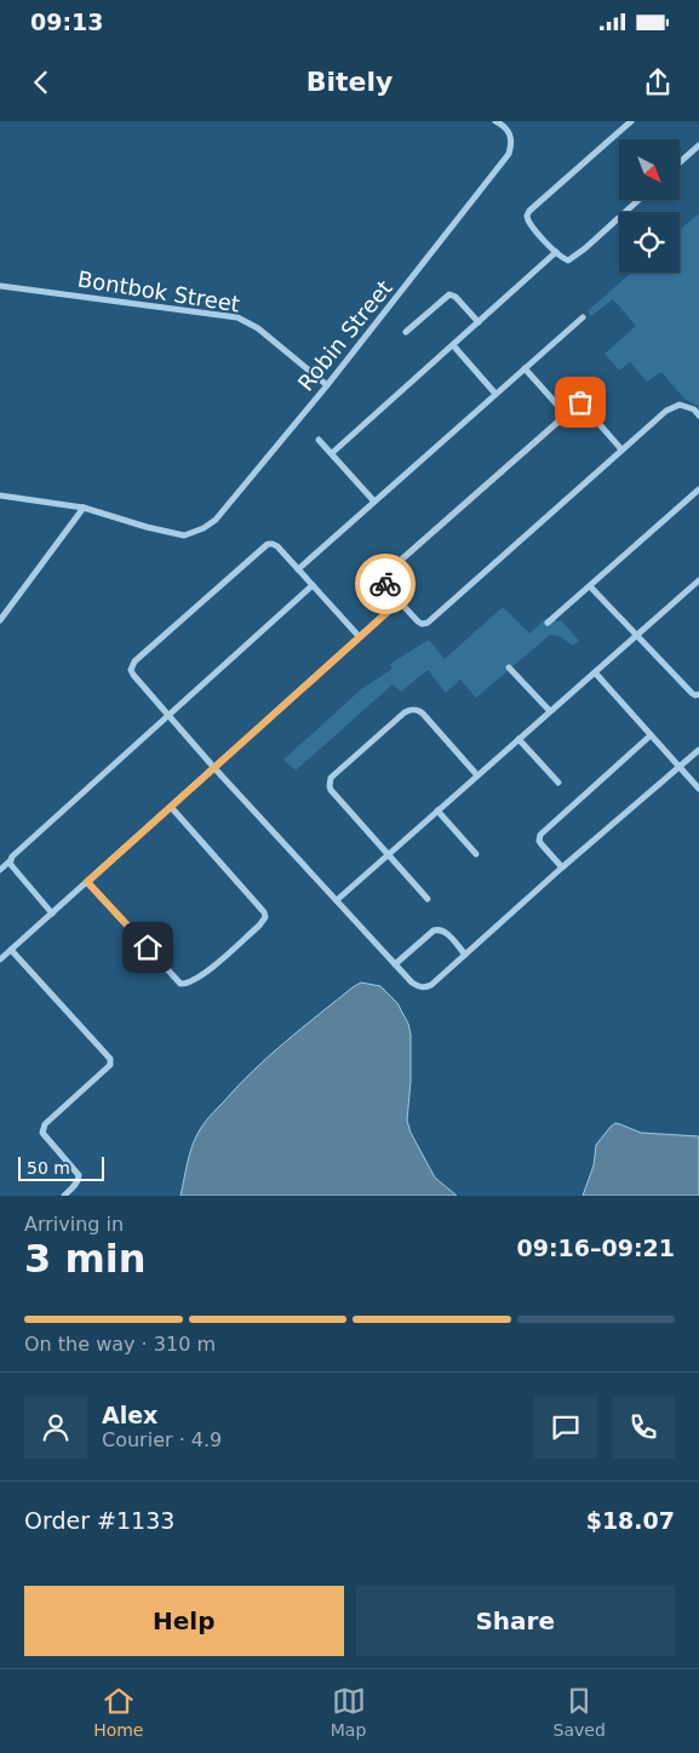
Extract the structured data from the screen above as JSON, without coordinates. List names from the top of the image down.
{
  "streets": {
    "street": ["Bontbok Street", "Robin Street"]
  },
  "crossings": [
    ["Bontbok Street", "Robin Street"]
  ],
  "scale_bar": "50 m",
  "north": "bottom right",
  "page": {
    "status": "09:13",
    "header": "Bitely",
    "scale": "50 m",
    "heading": ["3 min", "Arriving in", "09:16–09:21"],
    "panel": [
      "Alex",
      "Courier · 4.9",
      "Order #1133",
      "$18.07"
    ],
    "bar": "On the way · 310 m",
    "buttons": ["Help", "Share"],
    "tabs": ["Home", "Map", "Saved"]
  }
}
